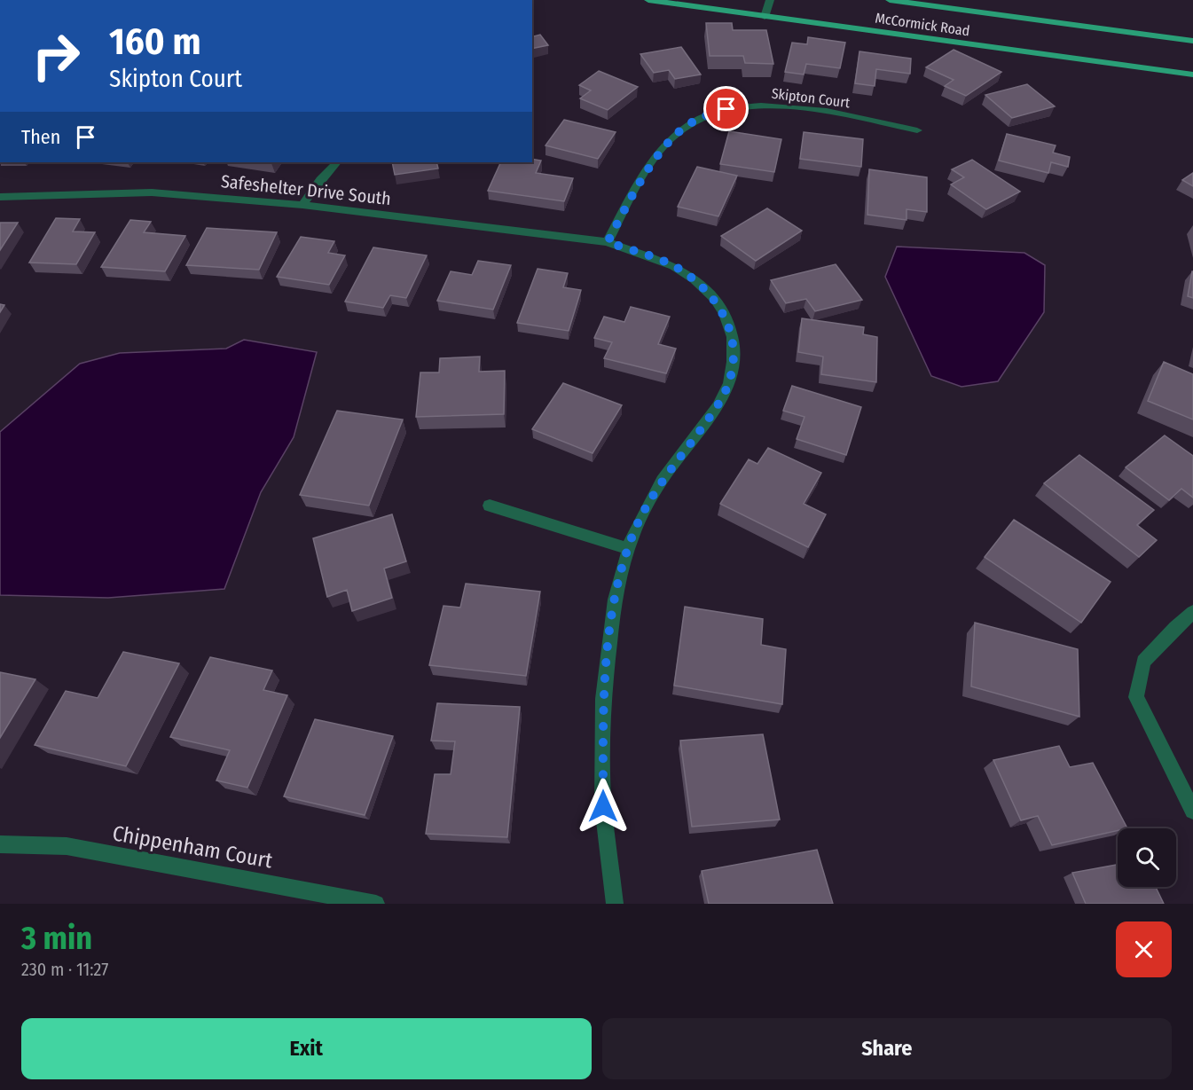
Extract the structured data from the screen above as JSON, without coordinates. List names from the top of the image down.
{
  "streets": {
    "main road": ["McCormick Road"],
    "street": ["Skipton Court", "Safeshelter Drive South", "Chippenham Court"]
  },
  "crossings": [
    ["Skipton Court", "Safeshelter Drive South"]
  ],
  "page": {
    "turn": ["160 m", "Skipton Court"],
    "then": "Then",
    "heading": ["3 min", "230 m · 11:27"],
    "buttons": ["Exit", "Share"]
  }
}
